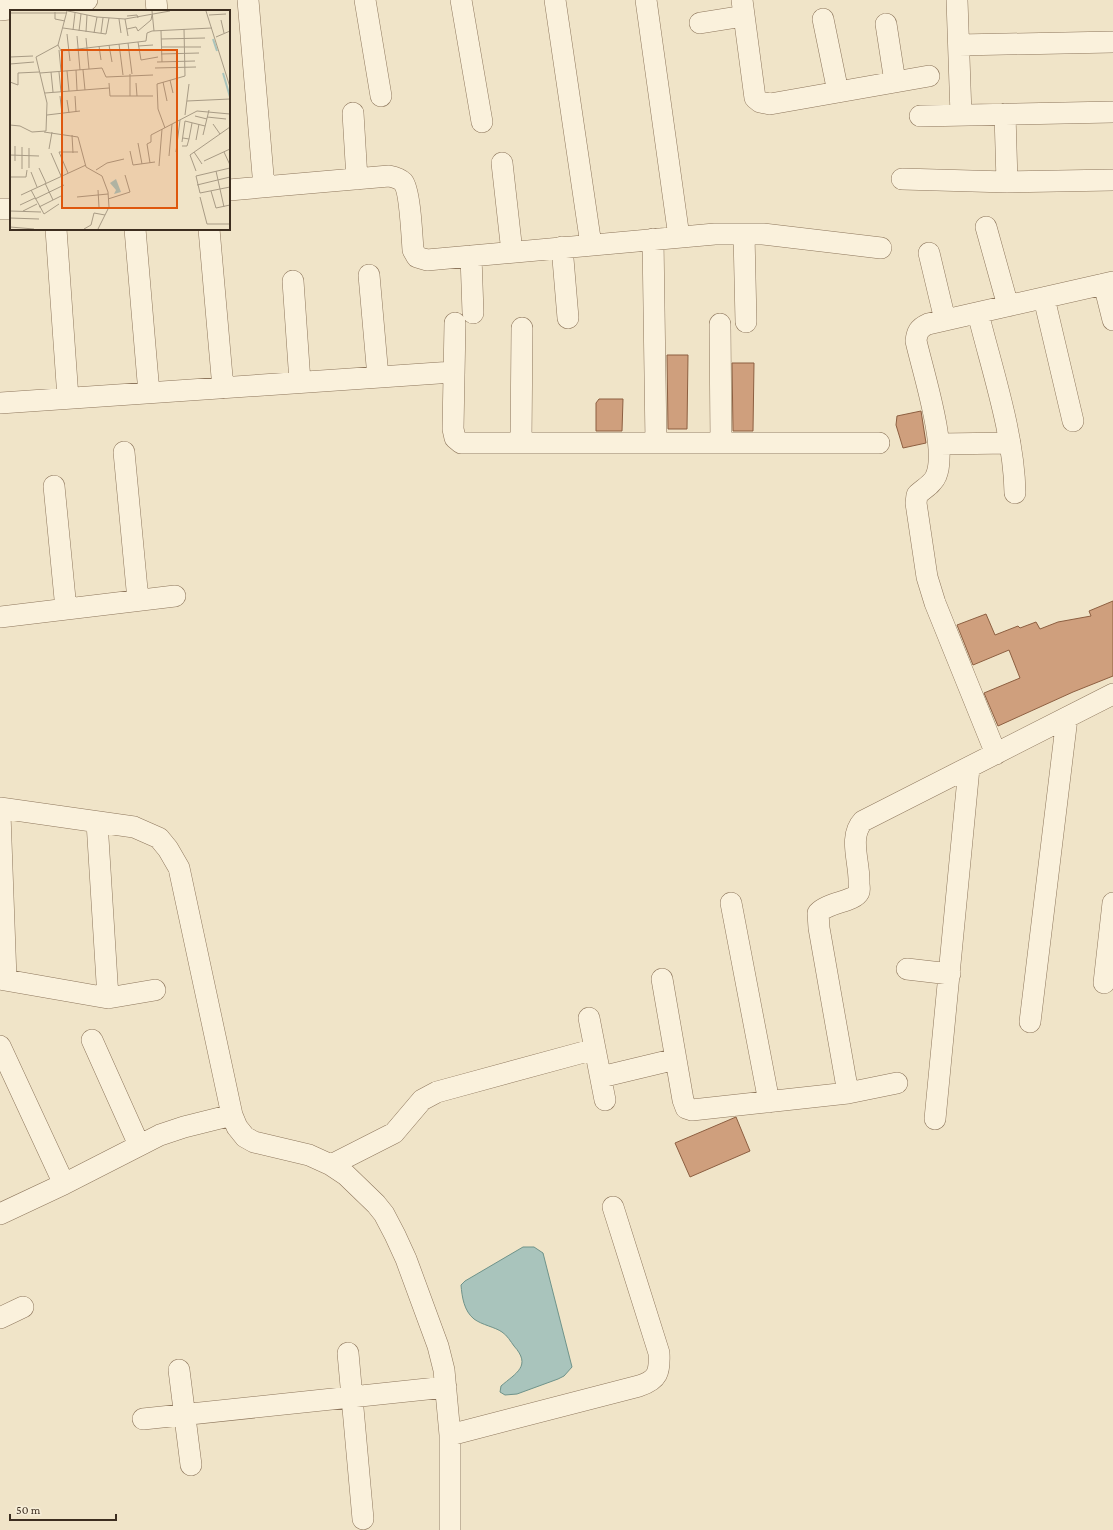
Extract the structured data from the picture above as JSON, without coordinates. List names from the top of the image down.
{
  "scale_bar": "50 m"
}
